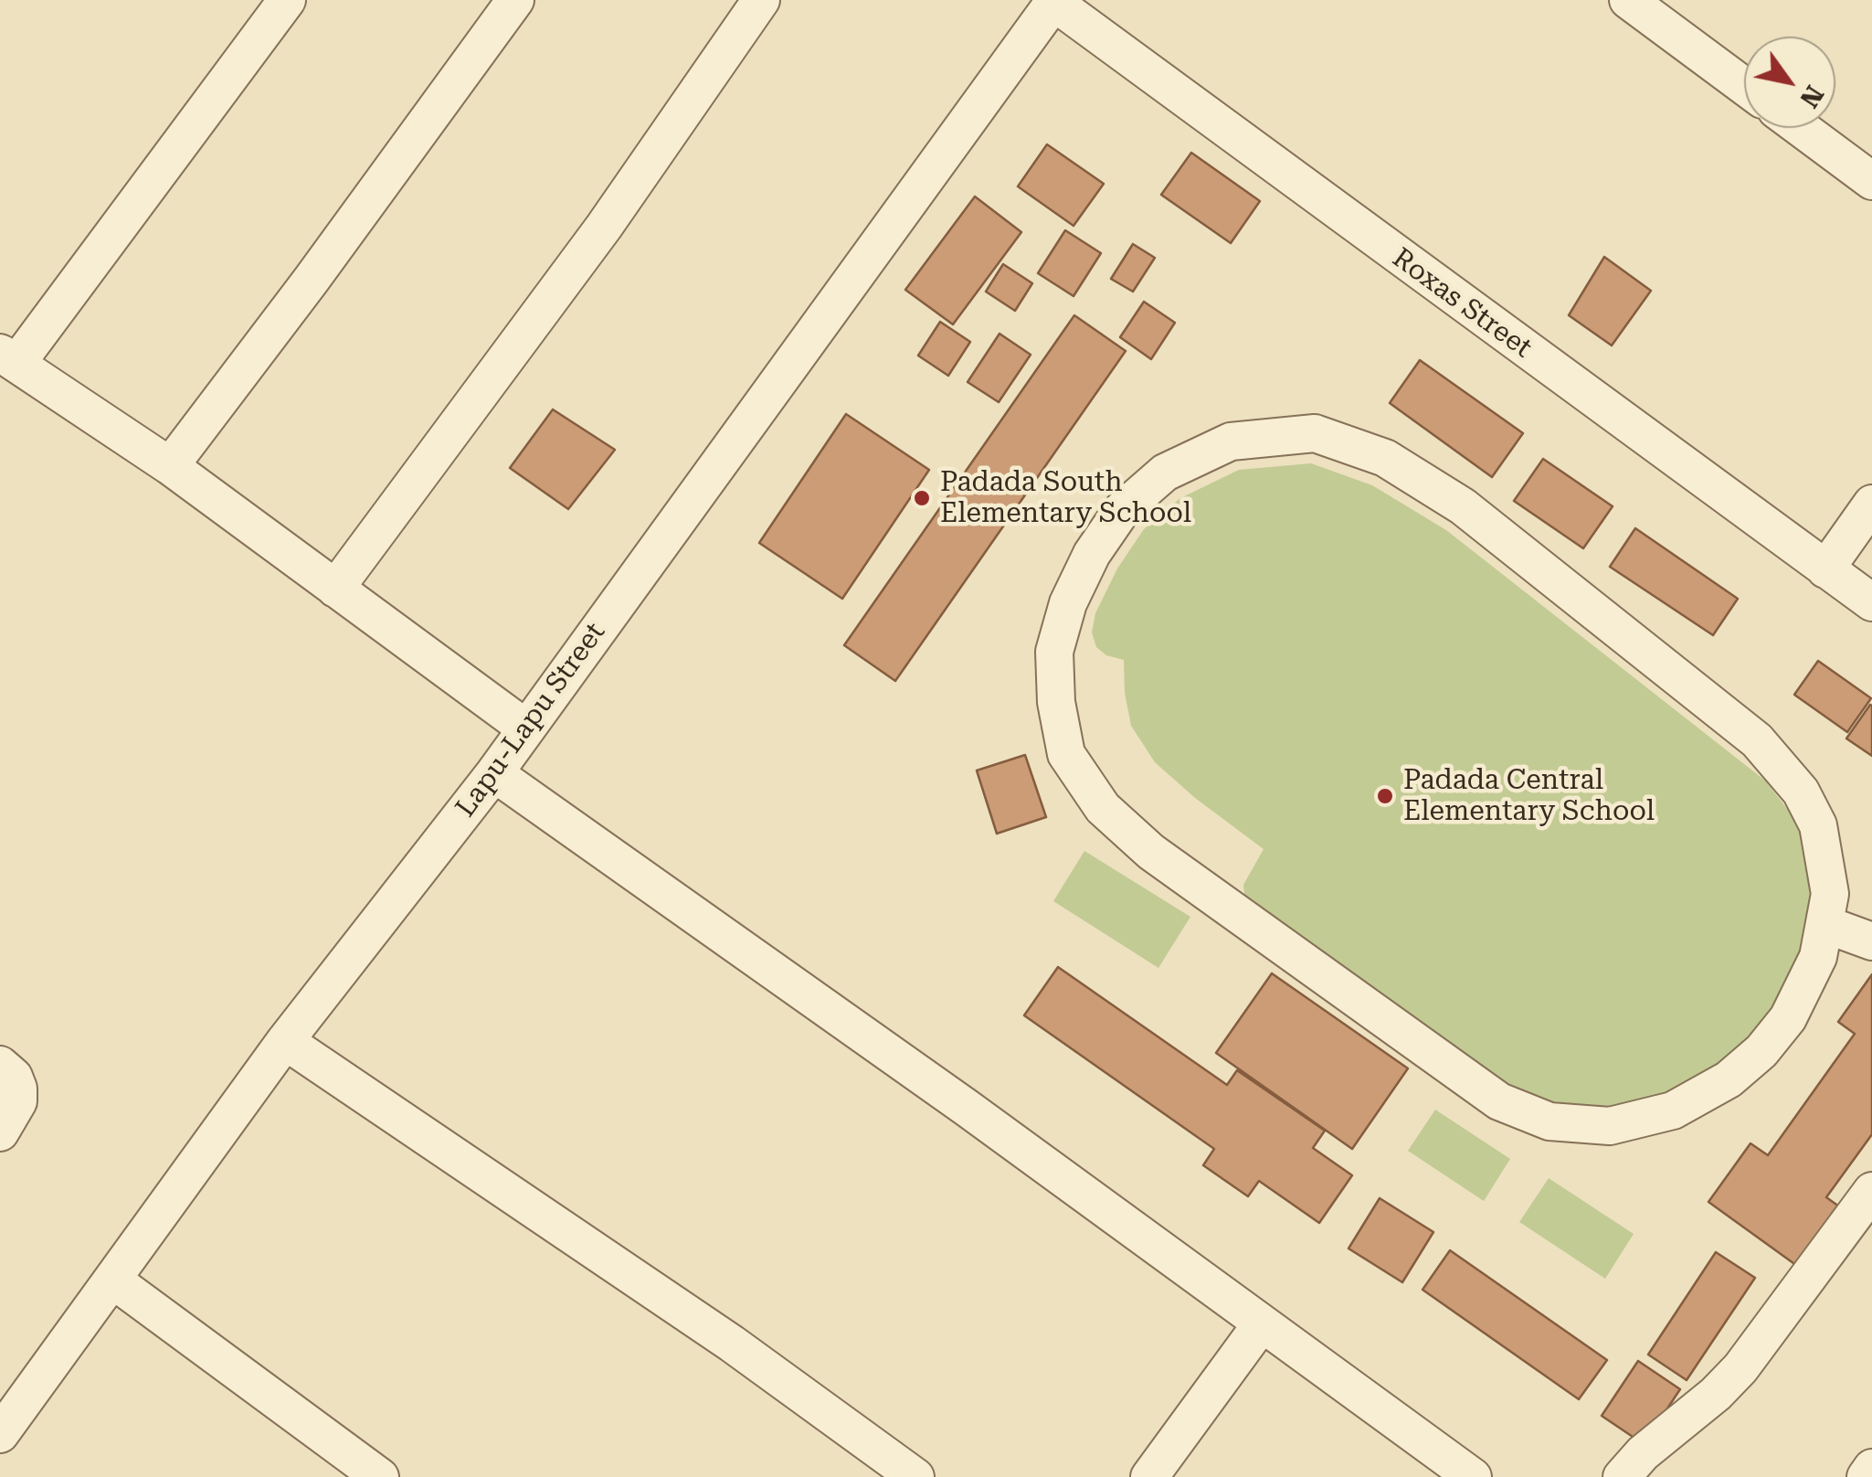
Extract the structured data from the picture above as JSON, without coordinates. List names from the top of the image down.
{
  "streets": {
    "street": ["Roxas Street", "Lapu-Lapu Street"]
  },
  "crossings": [
    ["Roxas Street", "Lapu-Lapu Street"]
  ],
  "places": ["Padada South Elementary School", "Padada Central Elementary School"],
  "north": "bottom right"
}
